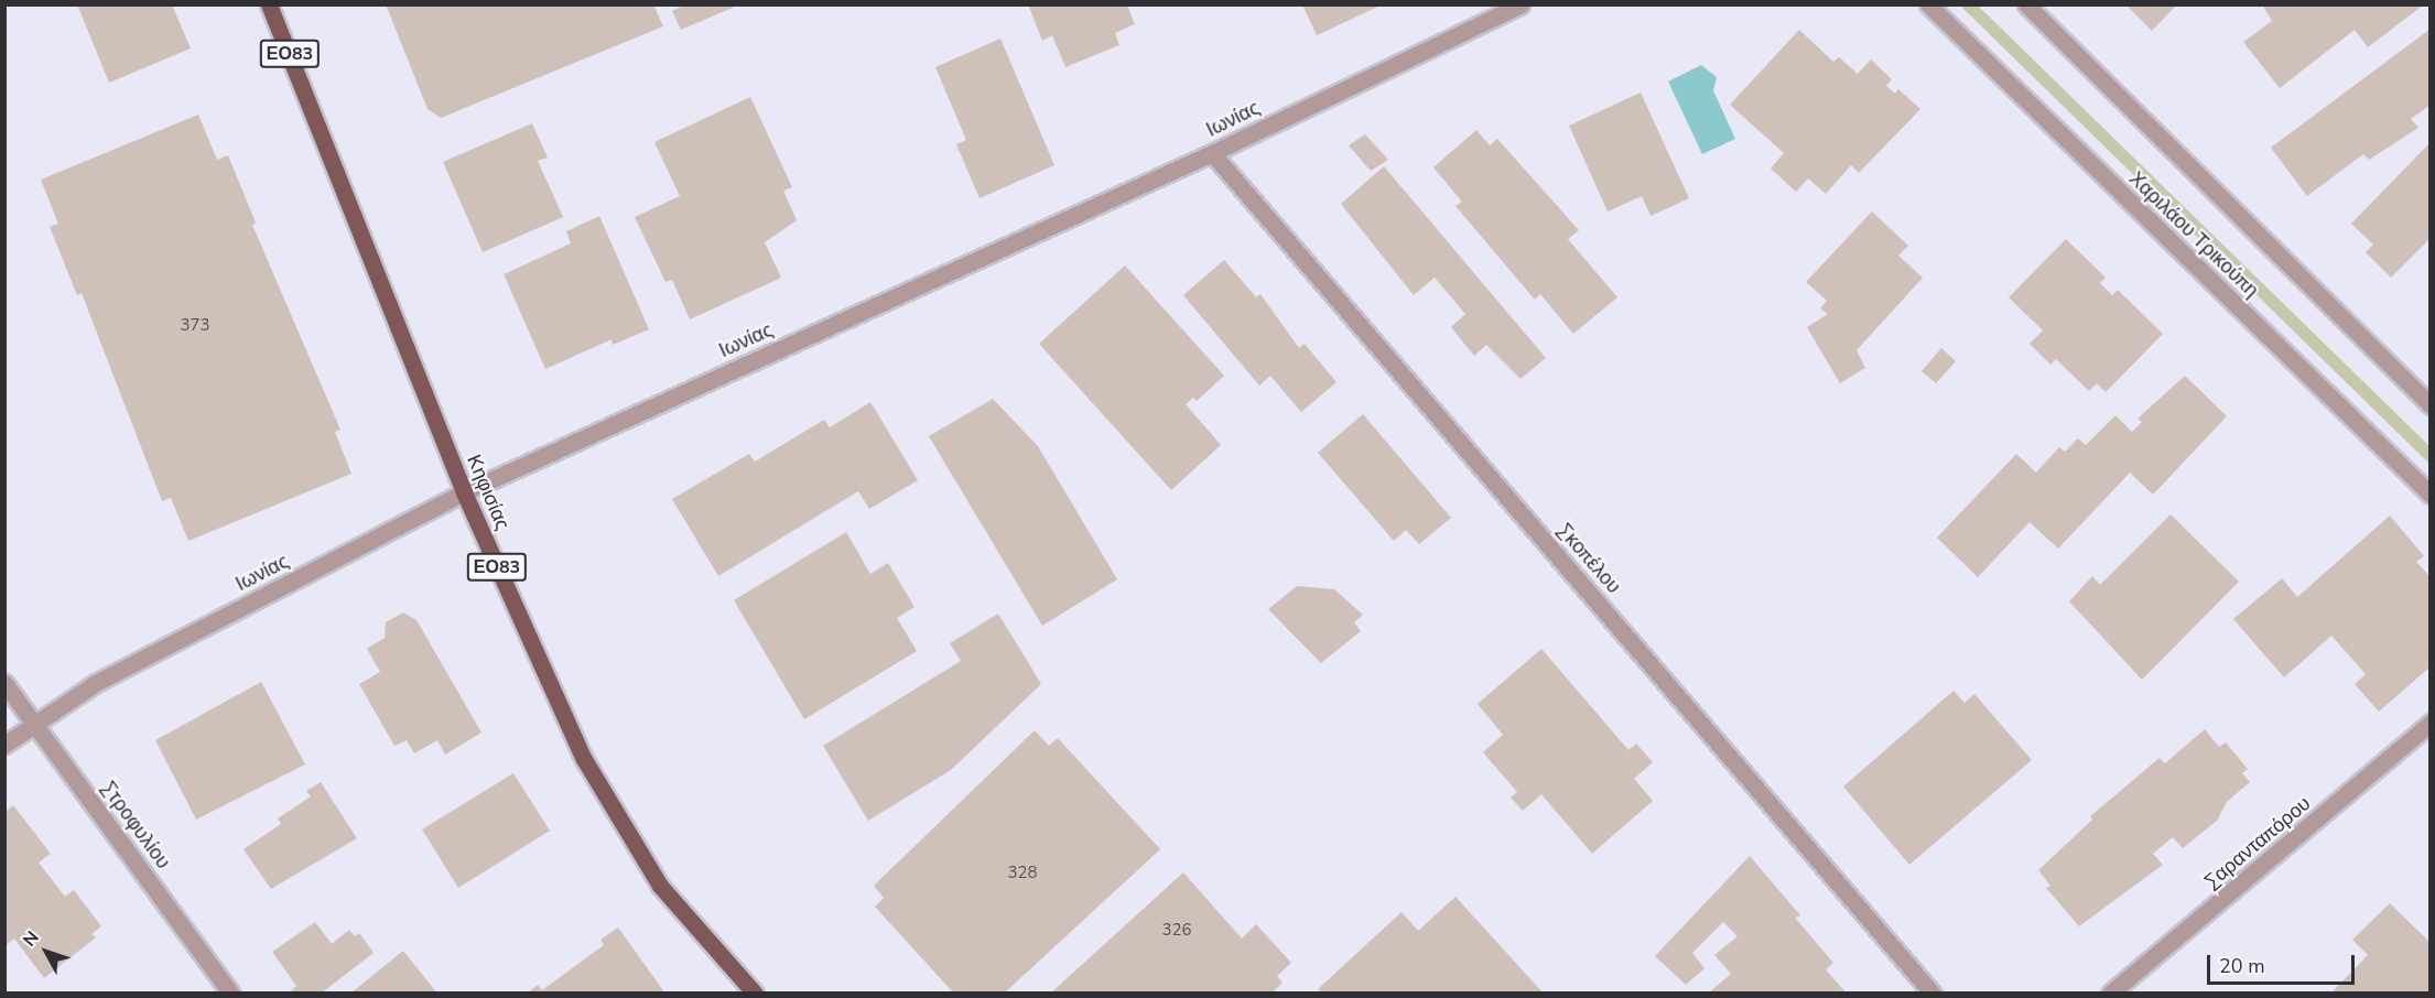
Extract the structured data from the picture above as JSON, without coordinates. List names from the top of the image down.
{
  "streets": {
    "main road": ["ΕΟ83", "Κηφισίας"],
    "street": [
      "Ιωνίας",
      "Χαριλάου Τρικούπη",
      "Σκοπέλου",
      "Στροφυλίου",
      "Σαρανταπόρου"
    ]
  },
  "crossings": [
    ["Ιωνίας", "Κηφισίας"],
    ["Ιωνίας", "Σκοπέλου"],
    ["Ιωνίας", "Στροφυλίου"]
  ],
  "house_numbers": ["373", "328", "326"],
  "scale_bar": "20 m",
  "north": "top left"
}
